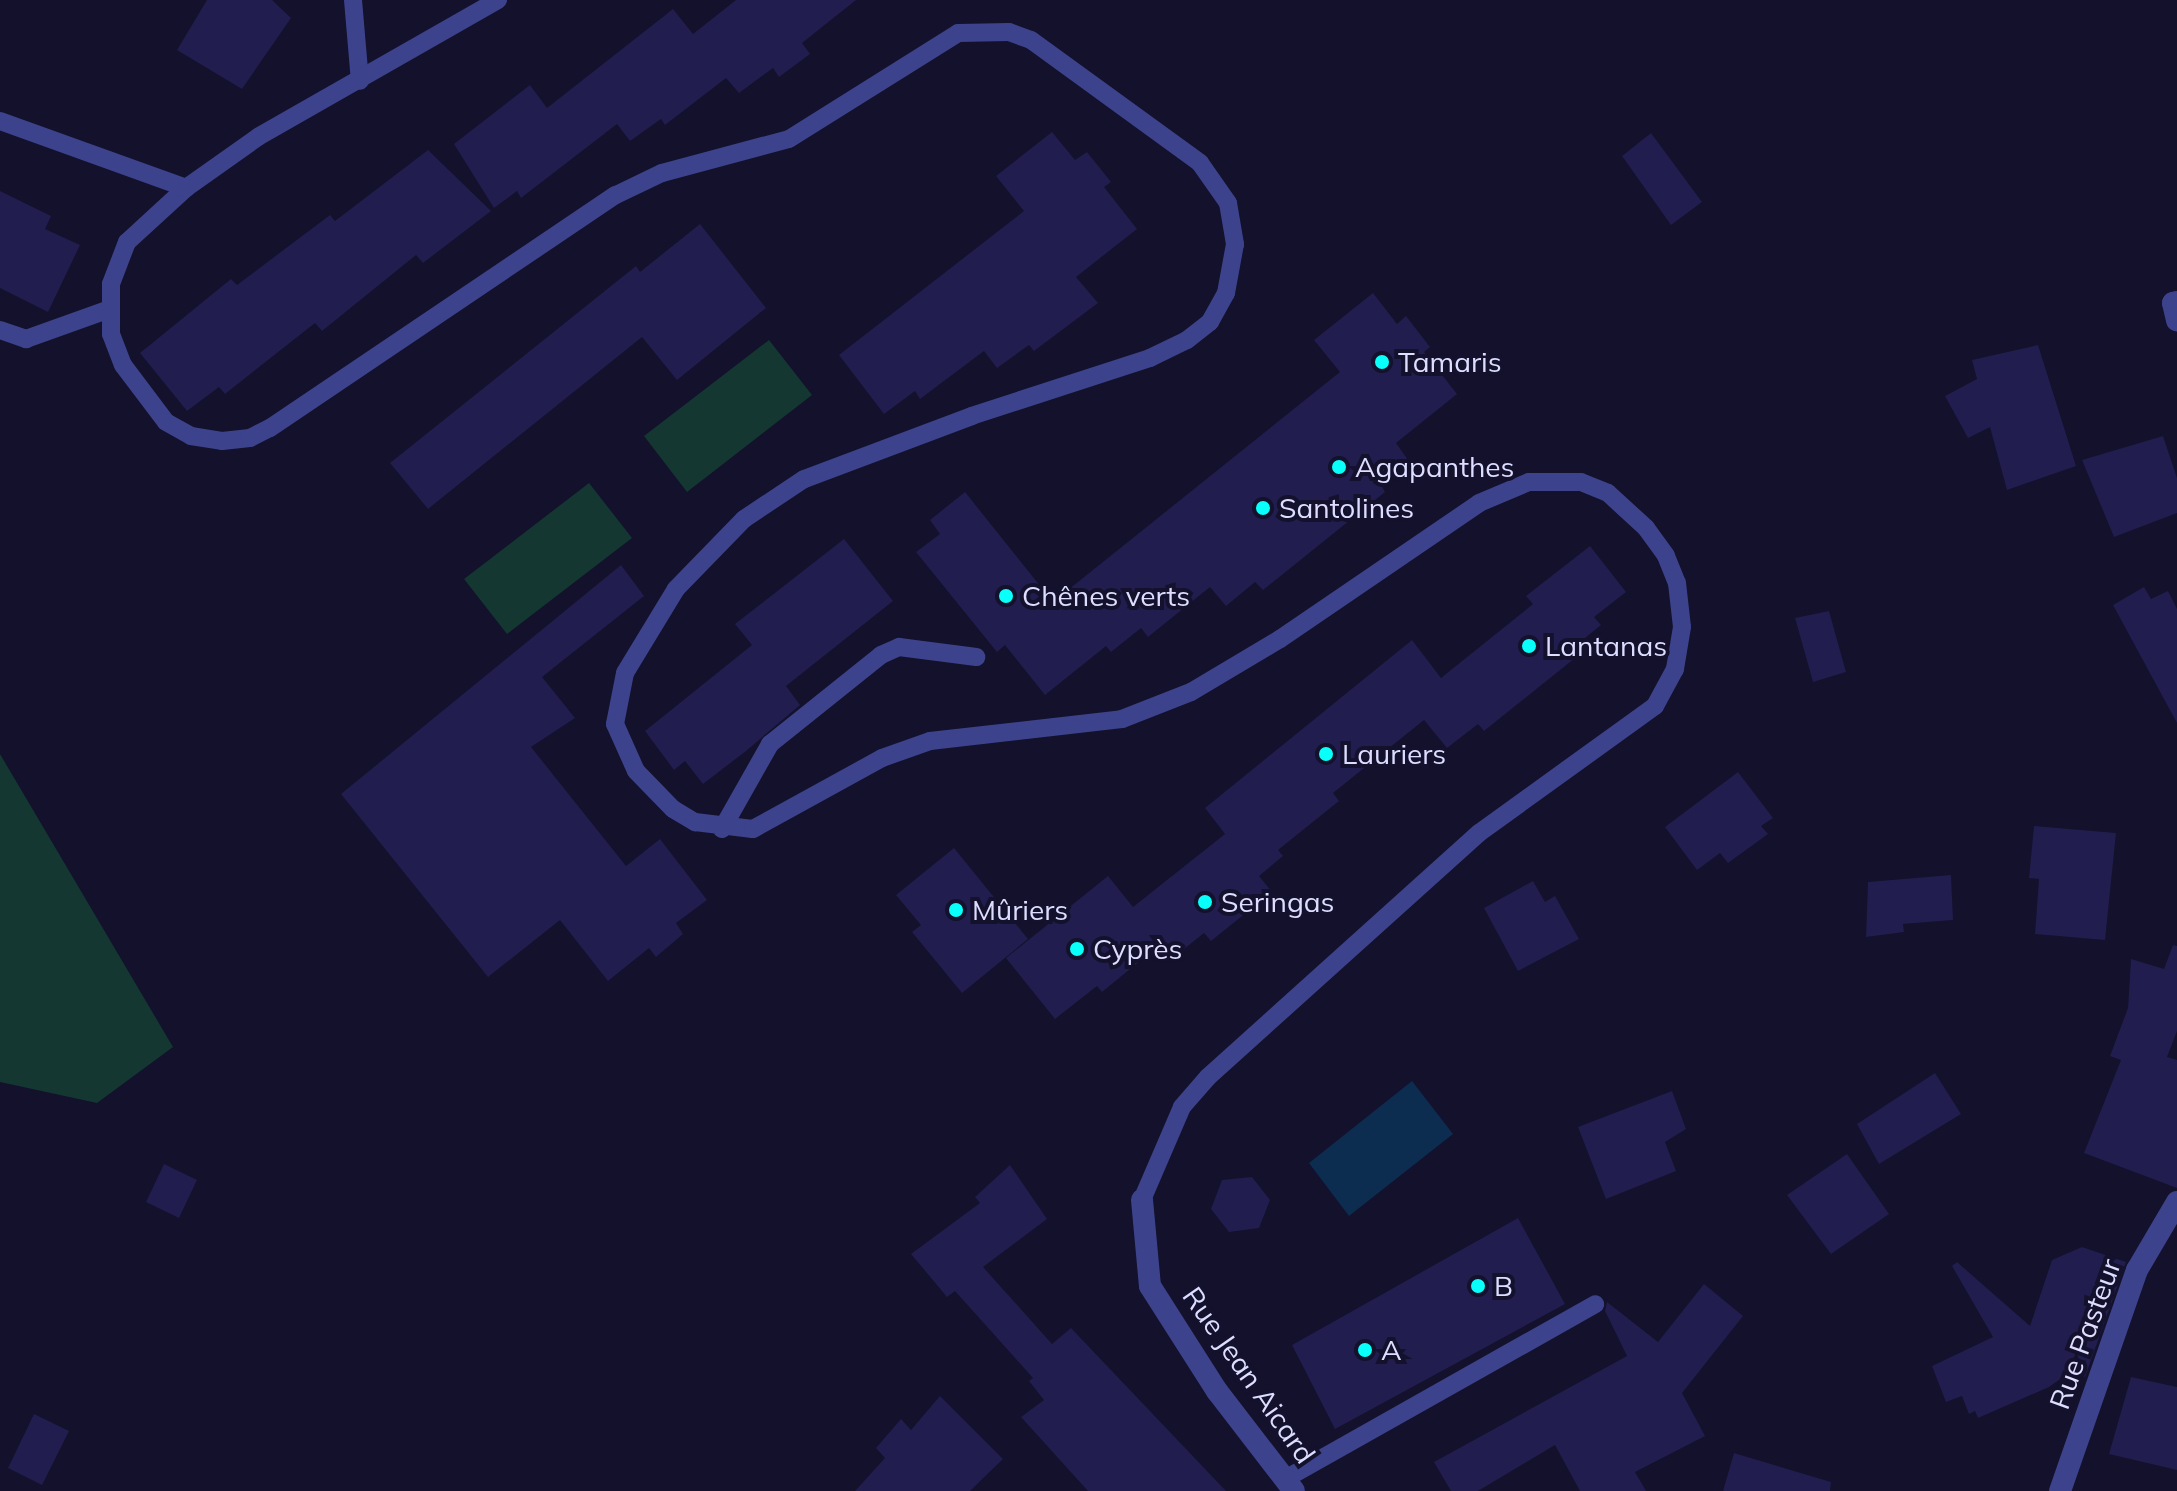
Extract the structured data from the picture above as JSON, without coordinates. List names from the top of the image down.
{
  "streets": {
    "street": ["Rue Pasteur", "Rue Jean Aicard"]
  },
  "places": [
    "Tamaris",
    "Agapanthes",
    "Santolines",
    "Chênes verts",
    "Lantanas",
    "Lauriers",
    "Seringas",
    "Mûriers",
    "Cyprès",
    "B",
    "A"
  ]
}
